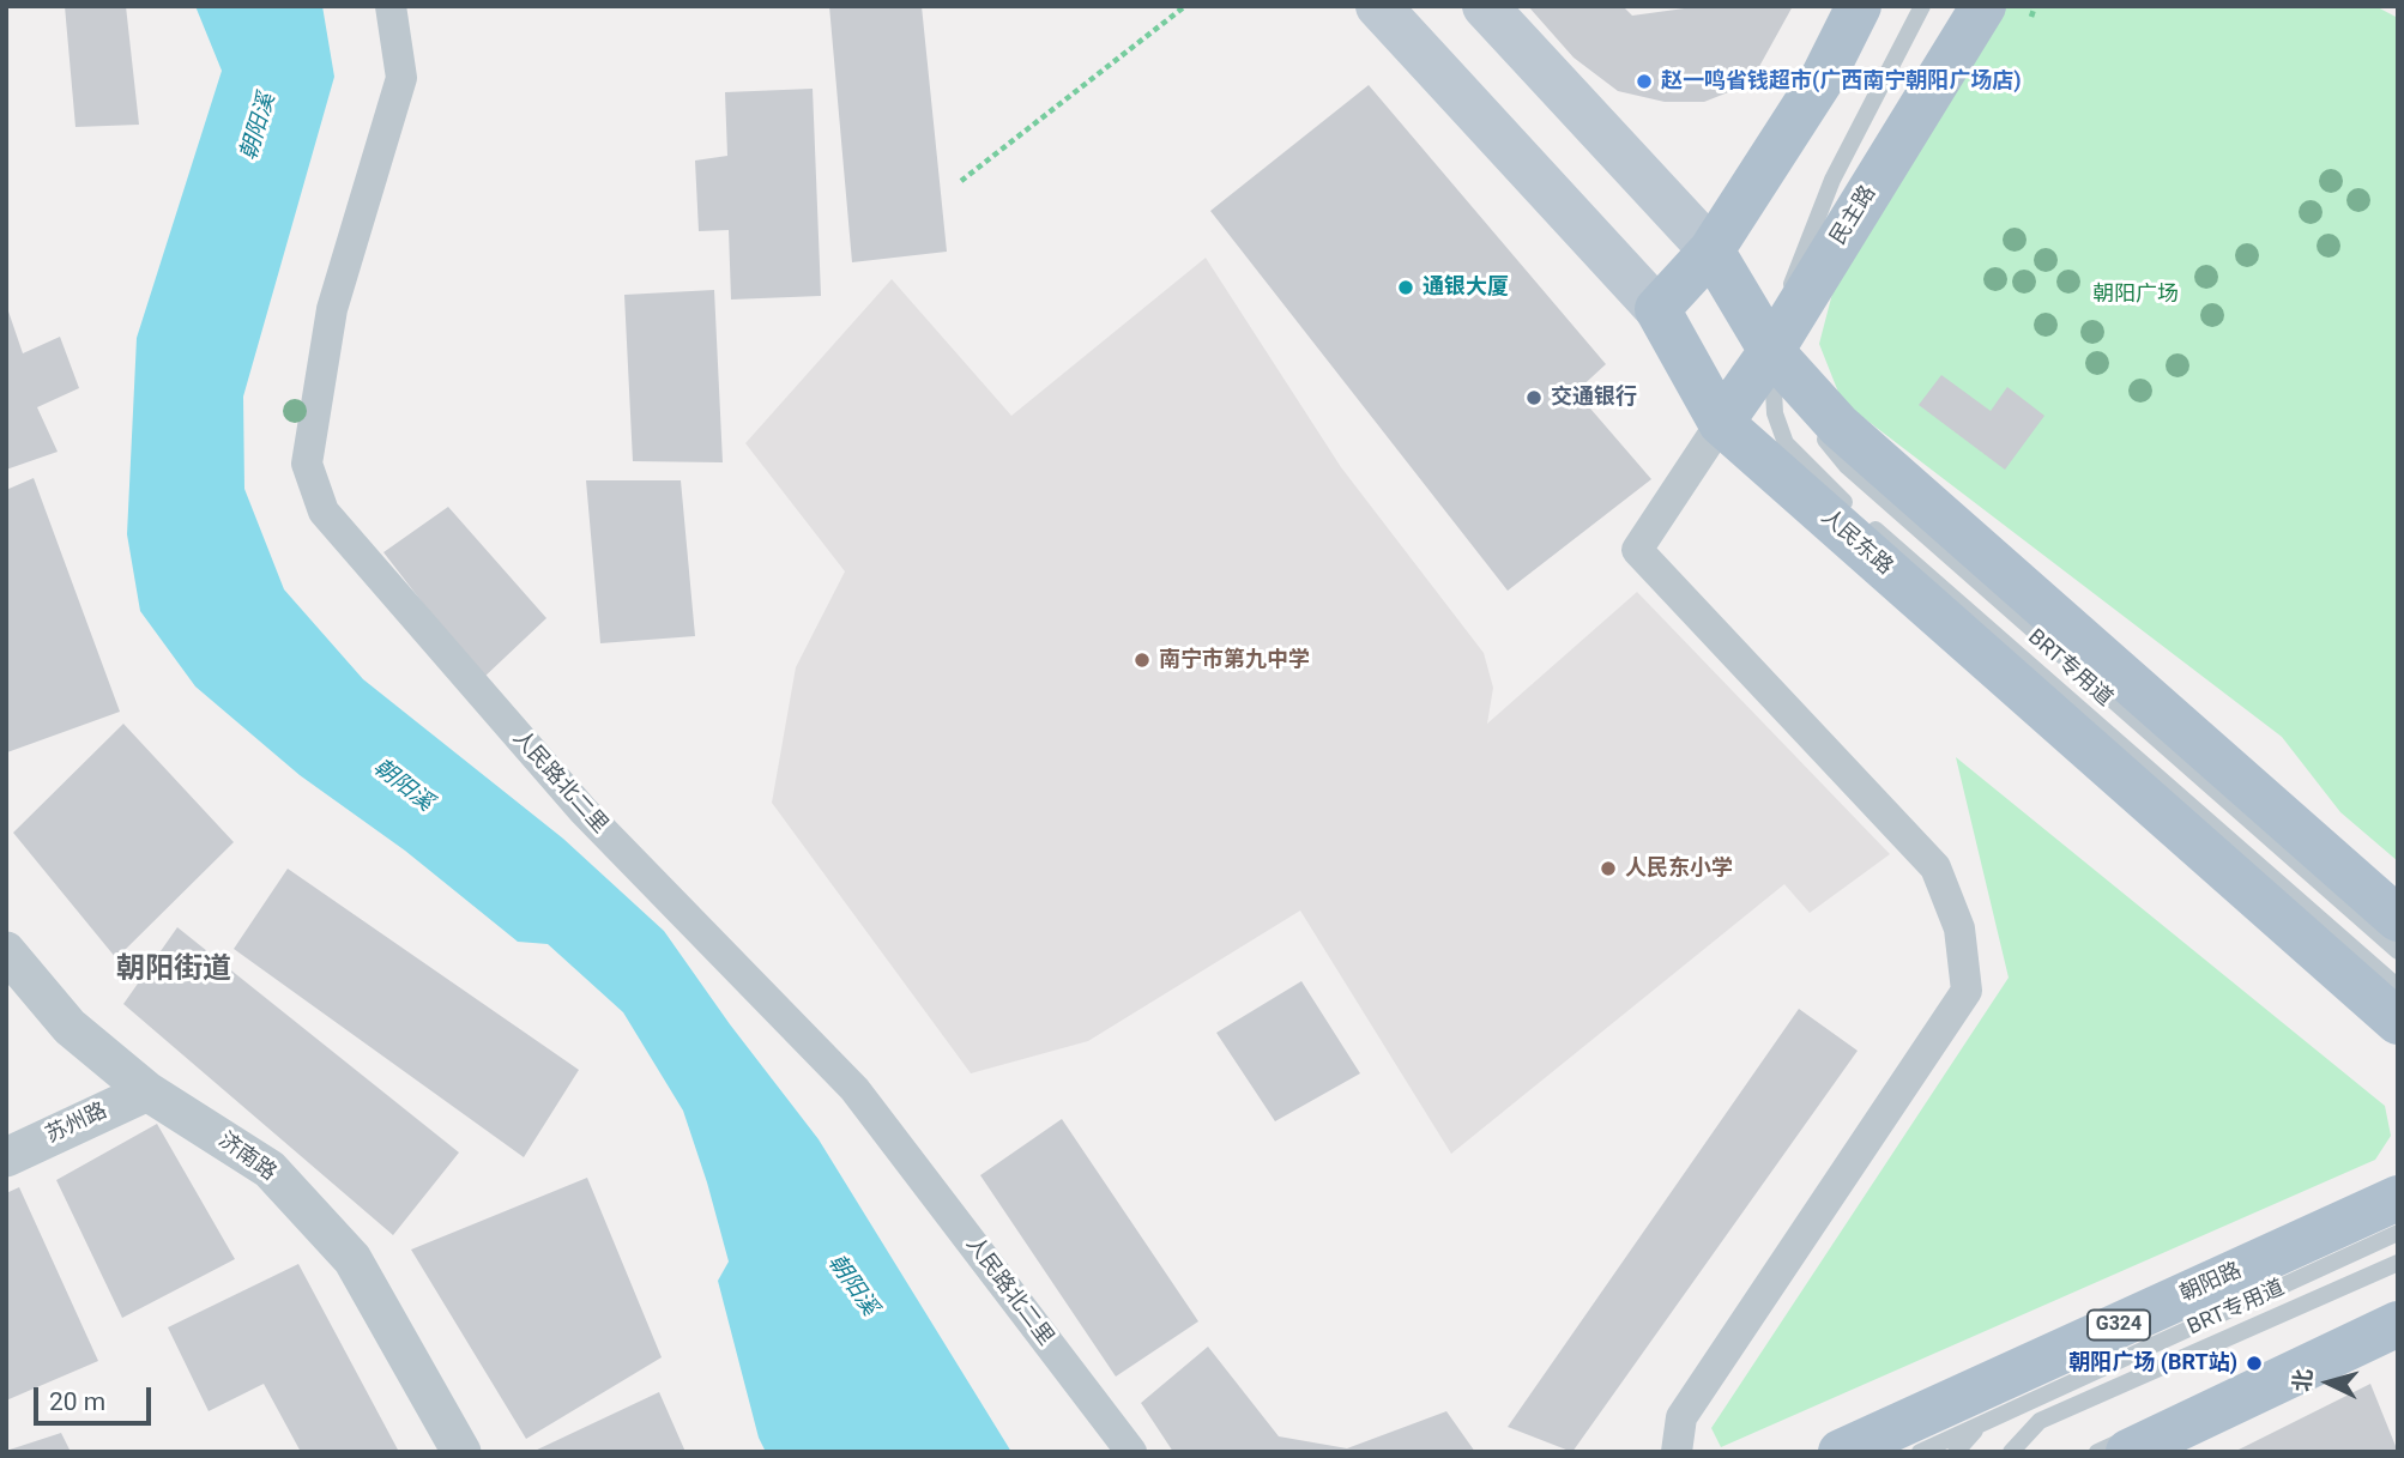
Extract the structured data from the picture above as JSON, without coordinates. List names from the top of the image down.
{
  "streets": {
    "main road": [
      "民主路",
      "人民东路",
      "朝阳路",
      "G324"
    ],
    "street": ["人民路北二里", "苏州路", "济南路"],
    "lane": ["BRT专用道"]
  },
  "crossings": [
    ["民主路", "人民东路"],
    ["民主路", "BRT专用道"],
    ["苏州路", "济南路"]
  ],
  "districts": ["朝阳街道"],
  "water": ["朝阳溪"],
  "parks": ["朝阳广场"],
  "places": [
    "赵一鸣省钱超市(广西南宁朝阳广场店)",
    "通银大厦",
    "交通银行",
    "南宁市第九中学",
    "人民东小学",
    "朝阳广场 (BRT站)"
  ],
  "scale_bar": "20 m",
  "north": "left"
}
